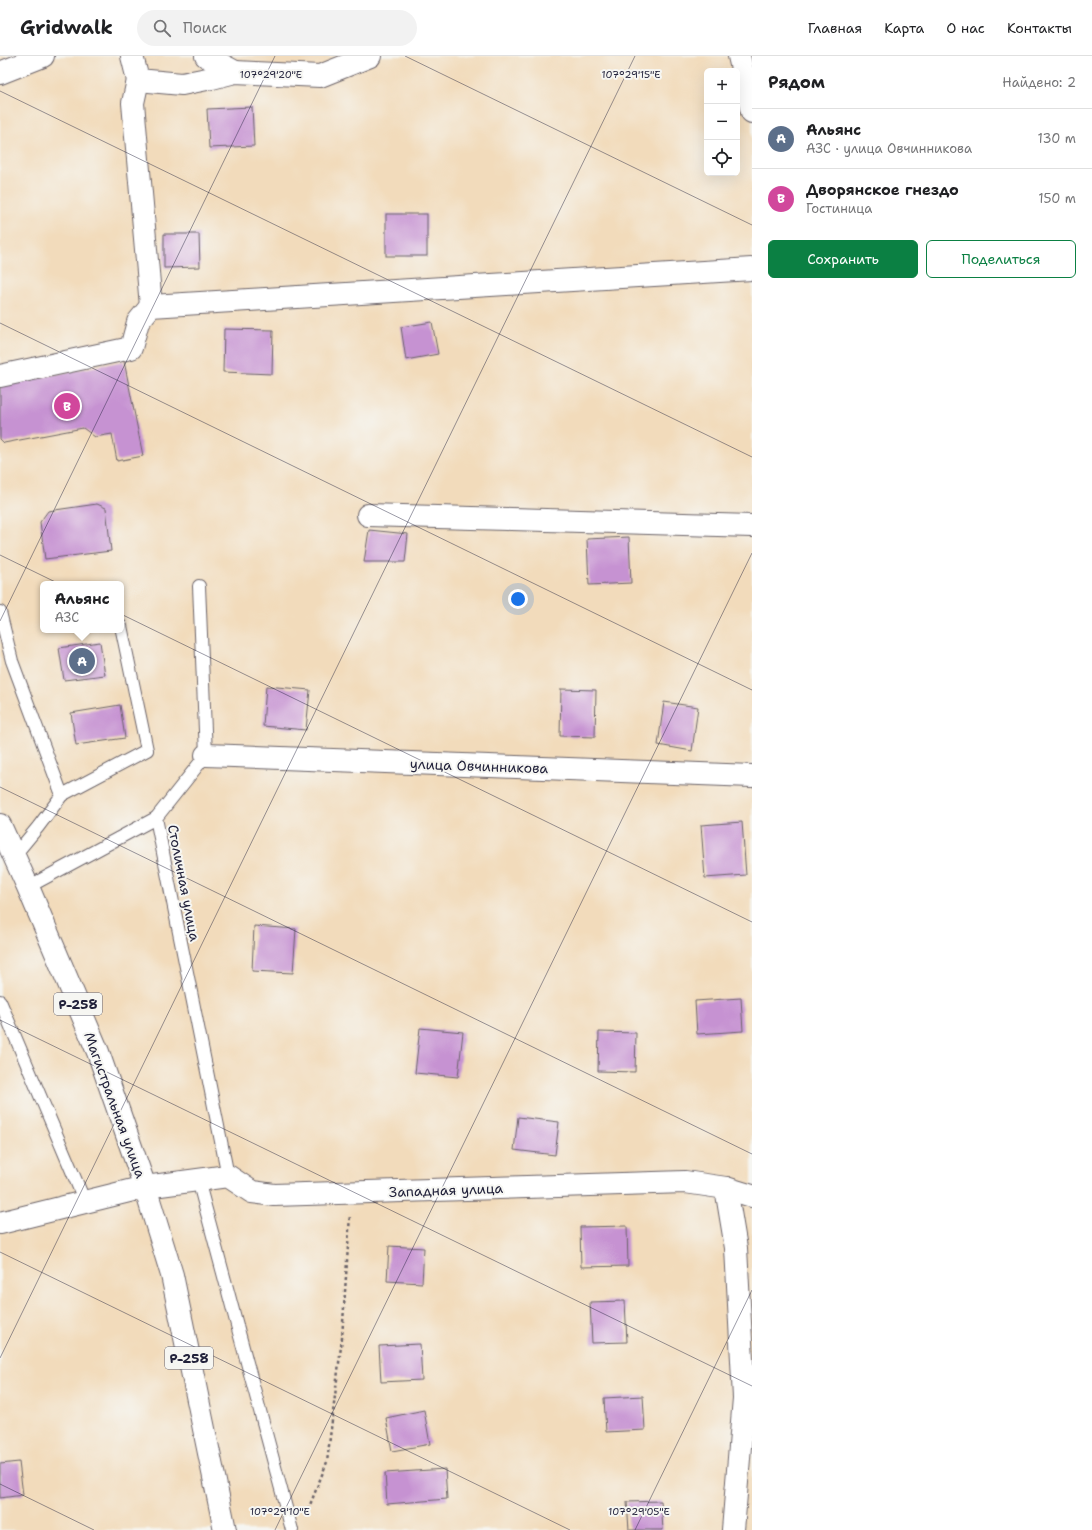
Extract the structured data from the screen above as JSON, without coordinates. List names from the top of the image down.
{
  "streets": {
    "main road": [
      "улица Овчинникова",
      "Р-258",
      "Магистральная улица",
      "Западная улица"
    ],
    "lane": ["Столичная улица"]
  },
  "crossings": [
    ["улица Овчинникова", "Столичная улица"],
    ["Столичная улица", "Западная улица"],
    ["Р-258", "Магистральная улица"]
  ],
  "page": {
    "header": "Gridwalk",
    "search": "Поиск",
    "nav": [
      "Главная",
      "Карта",
      "О нас",
      "Контакты"
    ],
    "heading": ["Рядом", "Найдено: 2"],
    "map_buttons": ["+", "−"],
    "list": [
      {
        "mark": "A",
        "name": "Альянс",
        "note": "АЗС · улица Овчинникова",
        "value": "130 m"
      },
      {
        "mark": "B",
        "name": "Дворянское гнездо",
        "note": "Гостиница",
        "value": "150 m"
      }
    ],
    "buttons": ["Сохранить", "Поделиться"],
    "pins": ["B", "A"],
    "popup": ["Альянс", "АЗС"]
  },
  "coordinates": [
    "107°29'20\"E",
    "107°29'15\"E",
    "107°29'10\"E",
    "107°29'05\"E"
  ]
}
